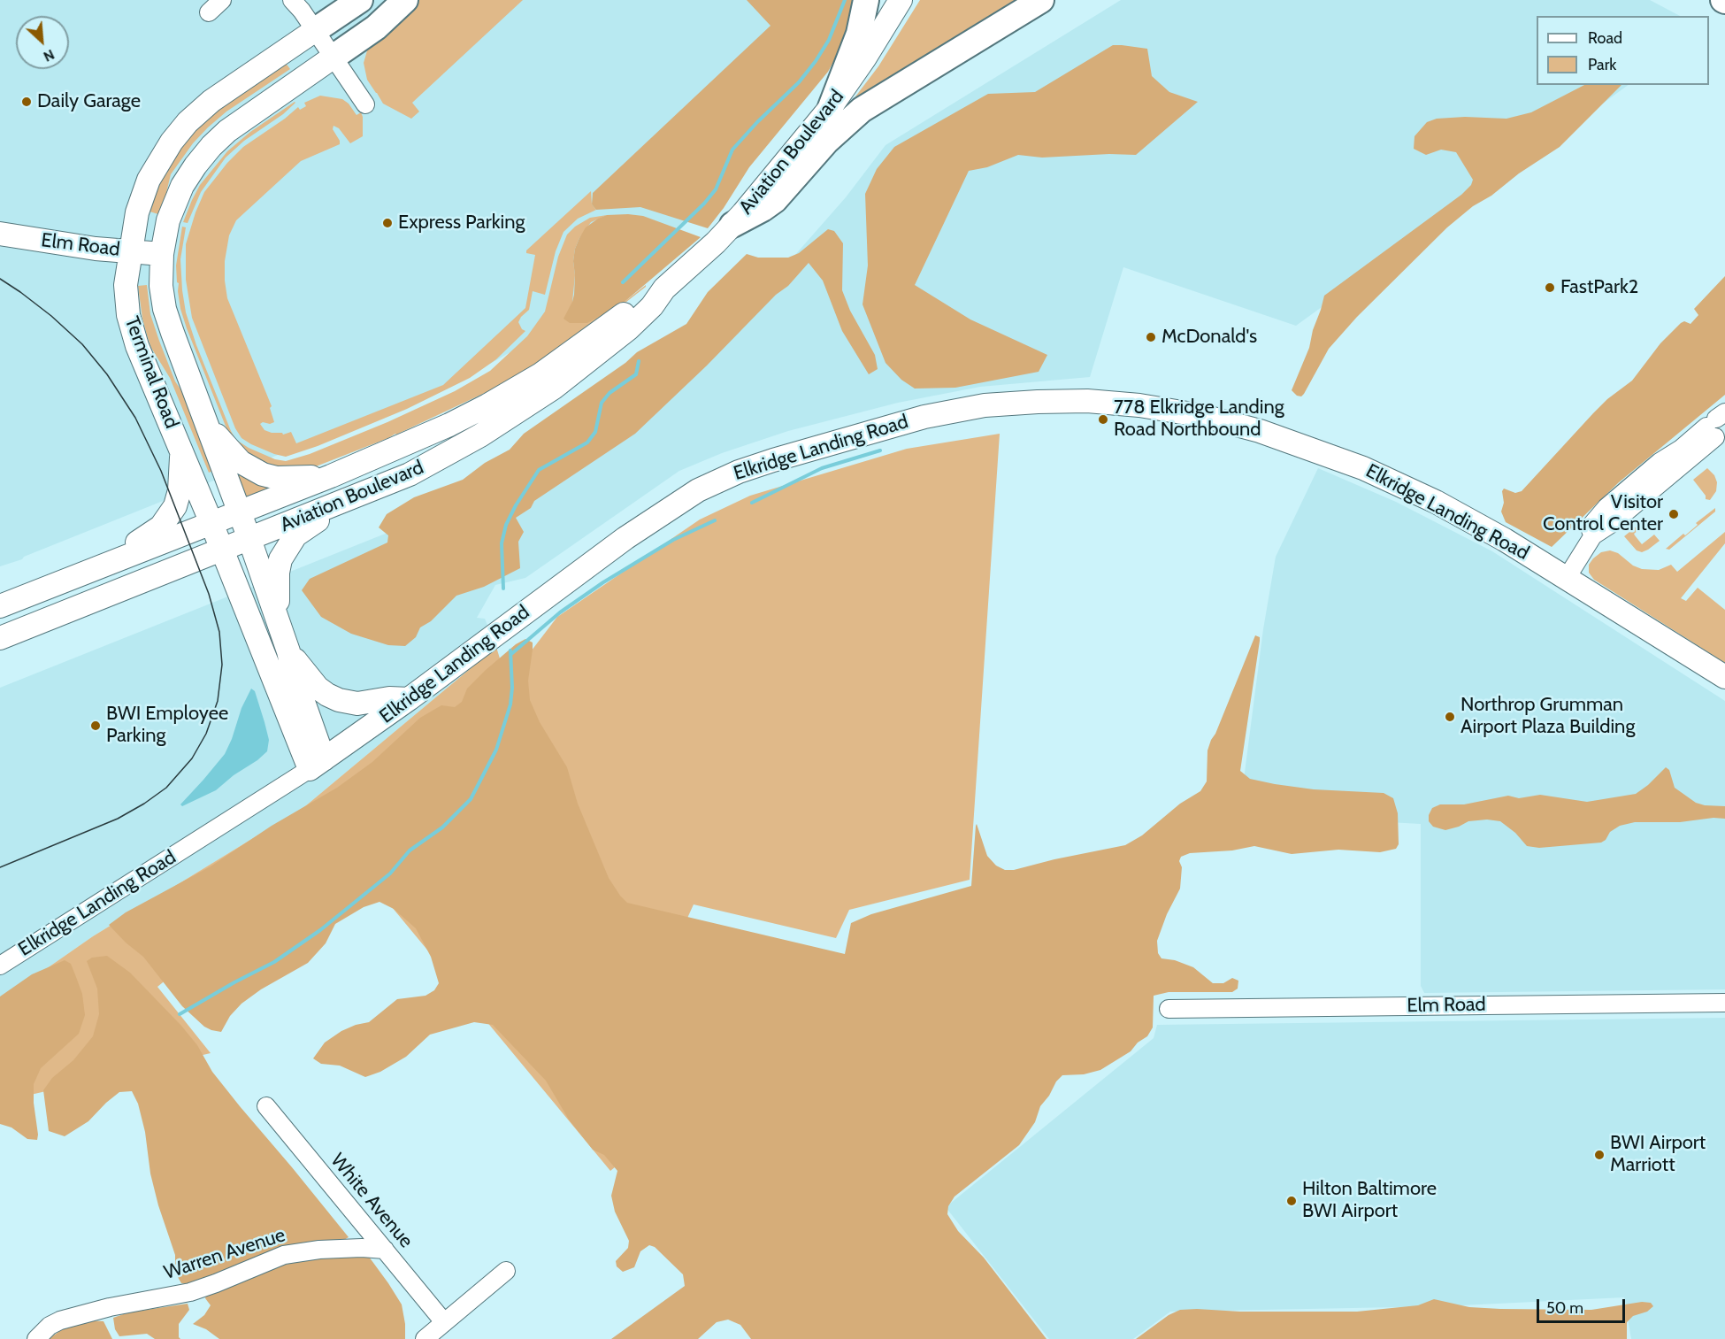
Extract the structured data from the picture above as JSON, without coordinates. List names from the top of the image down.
{
  "streets": {
    "main road": [
      "Aviation Boulevard",
      "Elm Road",
      "Terminal Road",
      "Elkridge Landing Road"
    ],
    "street": ["White Avenue", "Warren Avenue"]
  },
  "crossings": [
    ["Aviation Boulevard", "Terminal Road"],
    ["Elm Road", "Terminal Road"],
    ["Terminal Road", "Elkridge Landing Road"],
    ["White Avenue", "Warren Avenue"]
  ],
  "places": [
    "Daily Garage",
    "Express Parking",
    "FastPark2",
    "McDonald's",
    "778 Elkridge Landing Road Northbound",
    "Visitor Control Center",
    "Northrop Grumman Airport Plaza Building",
    "BWI Employee Parking",
    "BWI Airport Marriott",
    "Hilton Baltimore BWI Airport"
  ],
  "legend": ["Road", "Park"],
  "scale_bar": "50 m",
  "north": "bottom right"
}
